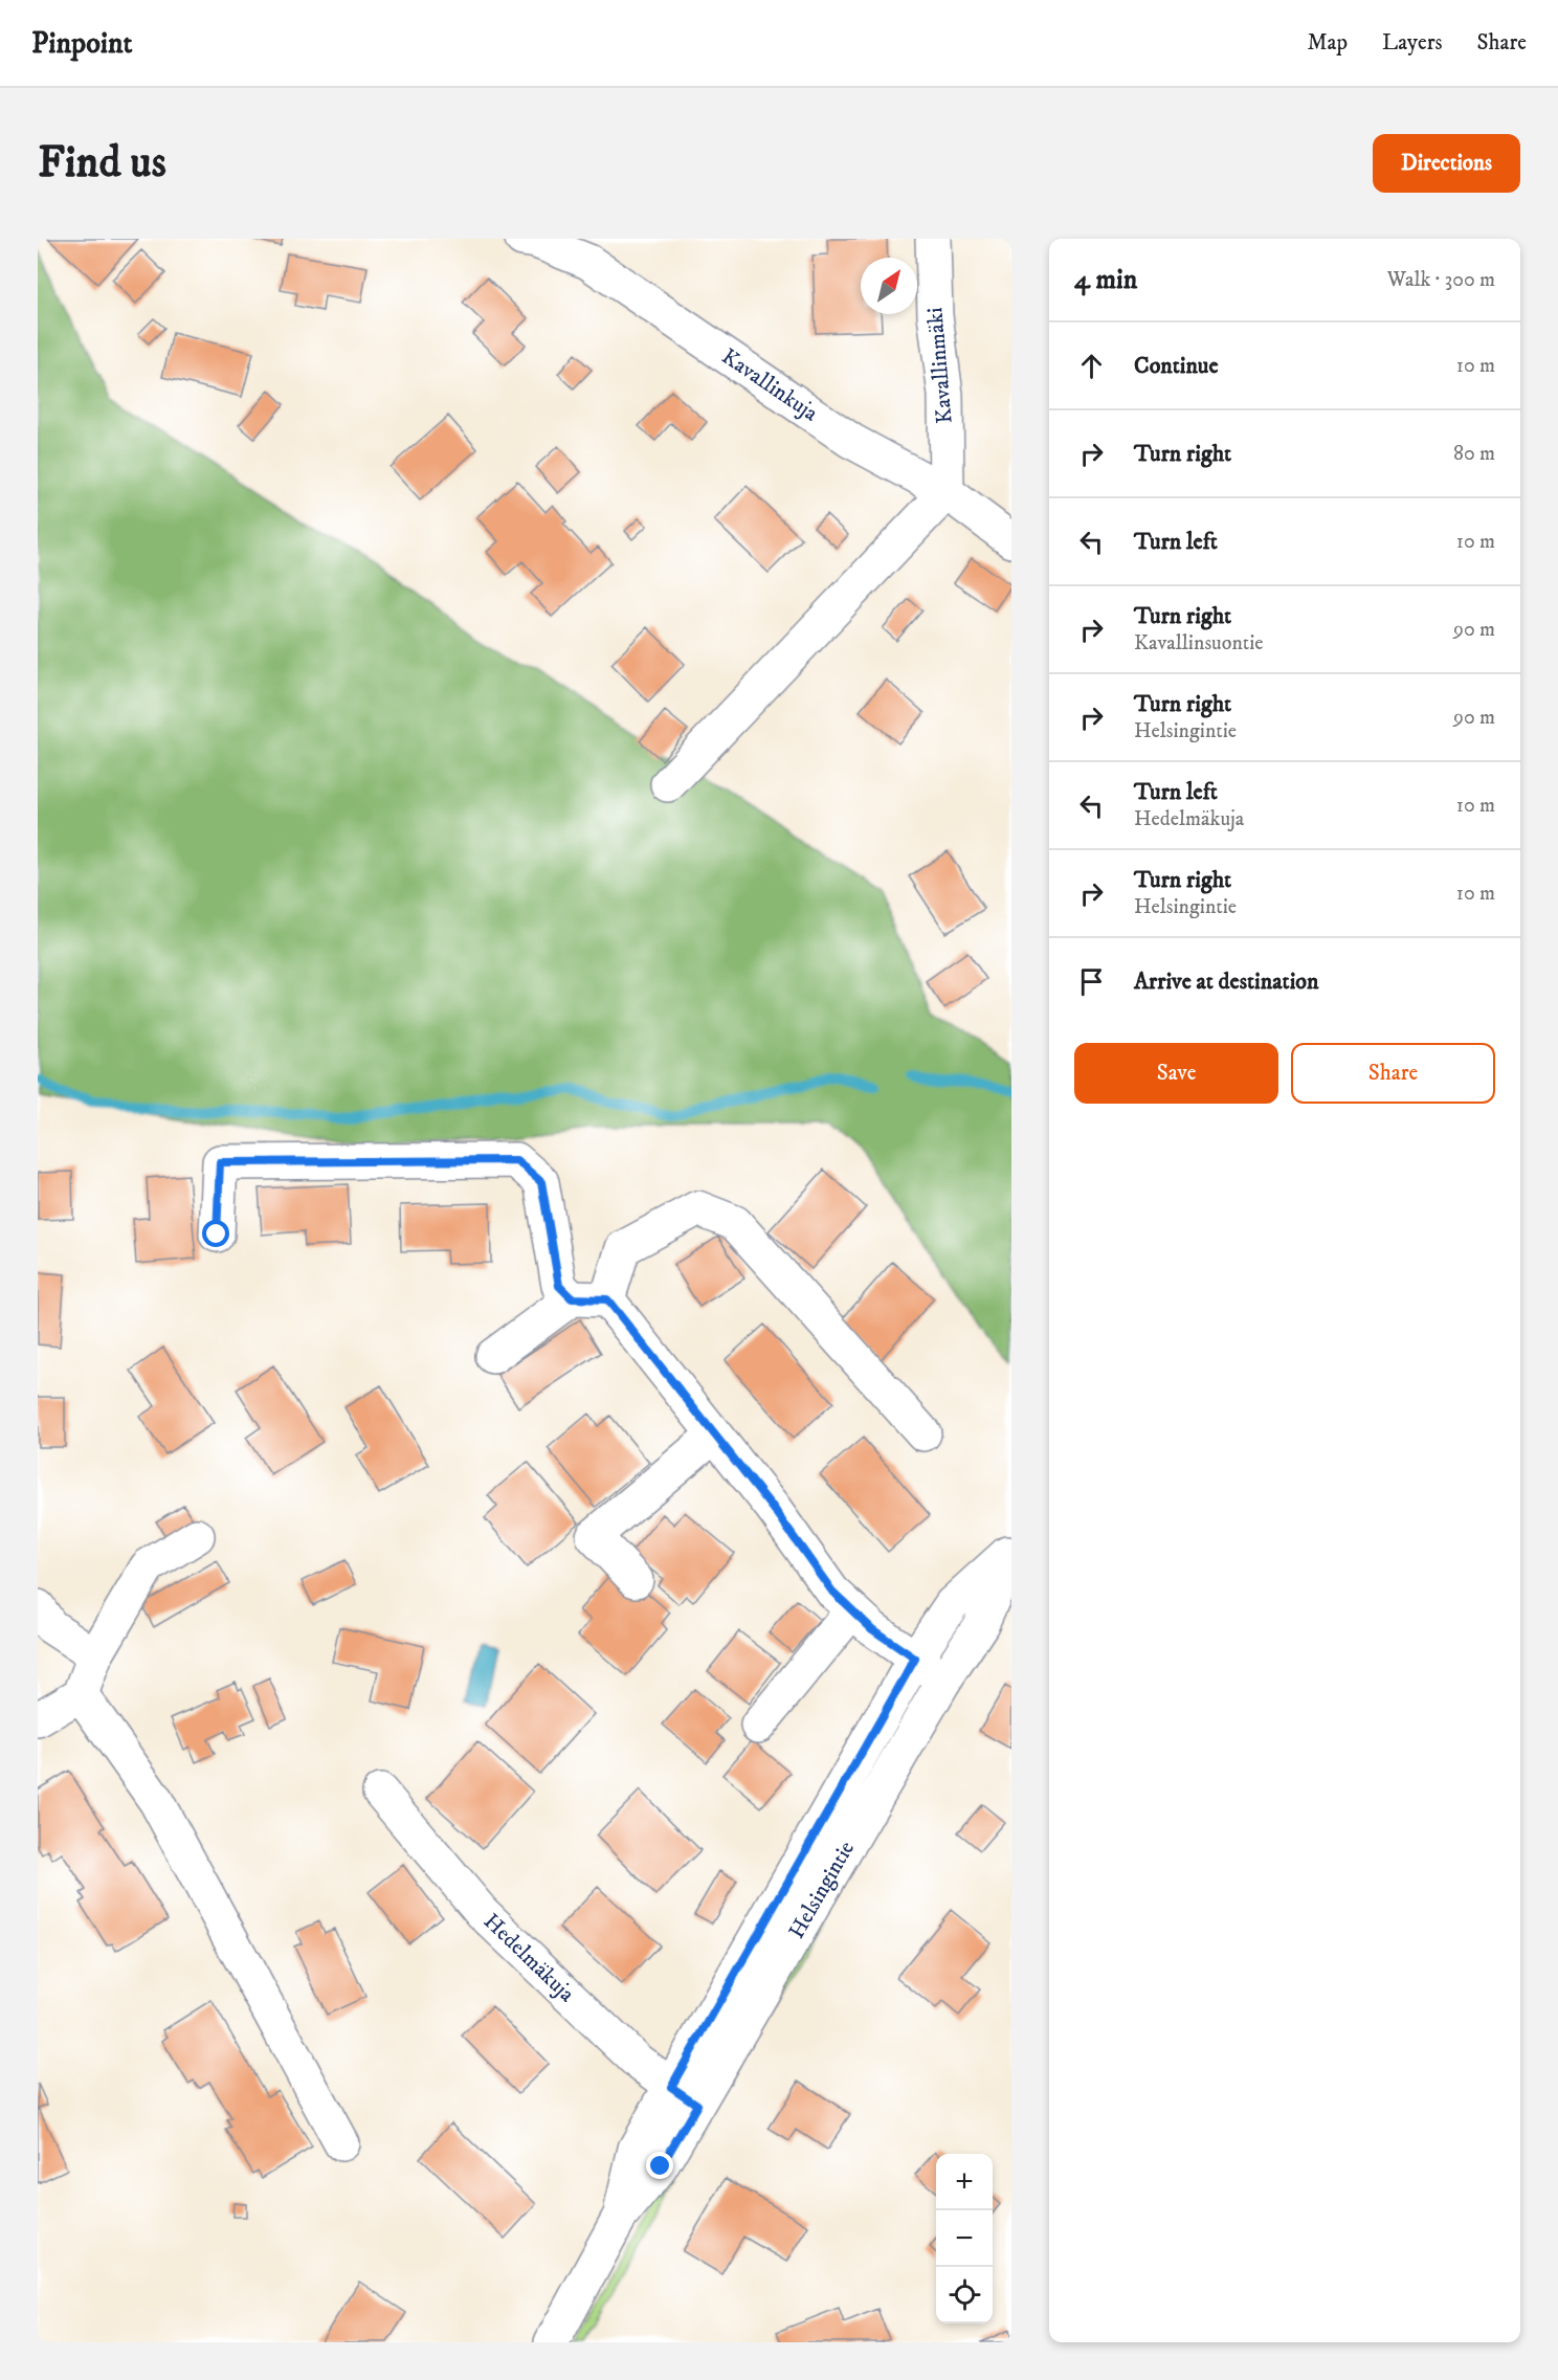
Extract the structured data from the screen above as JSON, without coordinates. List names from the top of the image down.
{
  "streets": {
    "street": [
      "Kavallinmäki",
      "Kavallinkuja",
      "Helsingintie",
      "Hedelmäkuja"
    ]
  },
  "crossings": [
    ["Kavallinmäki", "Kavallinkuja"],
    ["Helsingintie", "Hedelmäkuja"]
  ],
  "north": "top right",
  "page": {
    "header": "Pinpoint",
    "nav": ["Map", "Layers", "Share"],
    "buttons": [
      "Directions",
      ["Save", "Share"]
    ],
    "title": "Find us",
    "heading": ["4 min", "Walk · 300 m"],
    "list": [
      ["Continue", "10 m"],
      ["Turn right", "80 m"],
      ["Turn left", "10 m"],
      ["Turn right", "Kavallinsuontie", "90 m"],
      ["Turn right", "Helsingintie", "90 m"],
      ["Turn left", "Hedelmäkuja", "10 m"],
      ["Turn right", "Helsingintie", "10 m"],
      "Arrive at destination"
    ],
    "map_buttons": ["+", "−"]
  }
}
